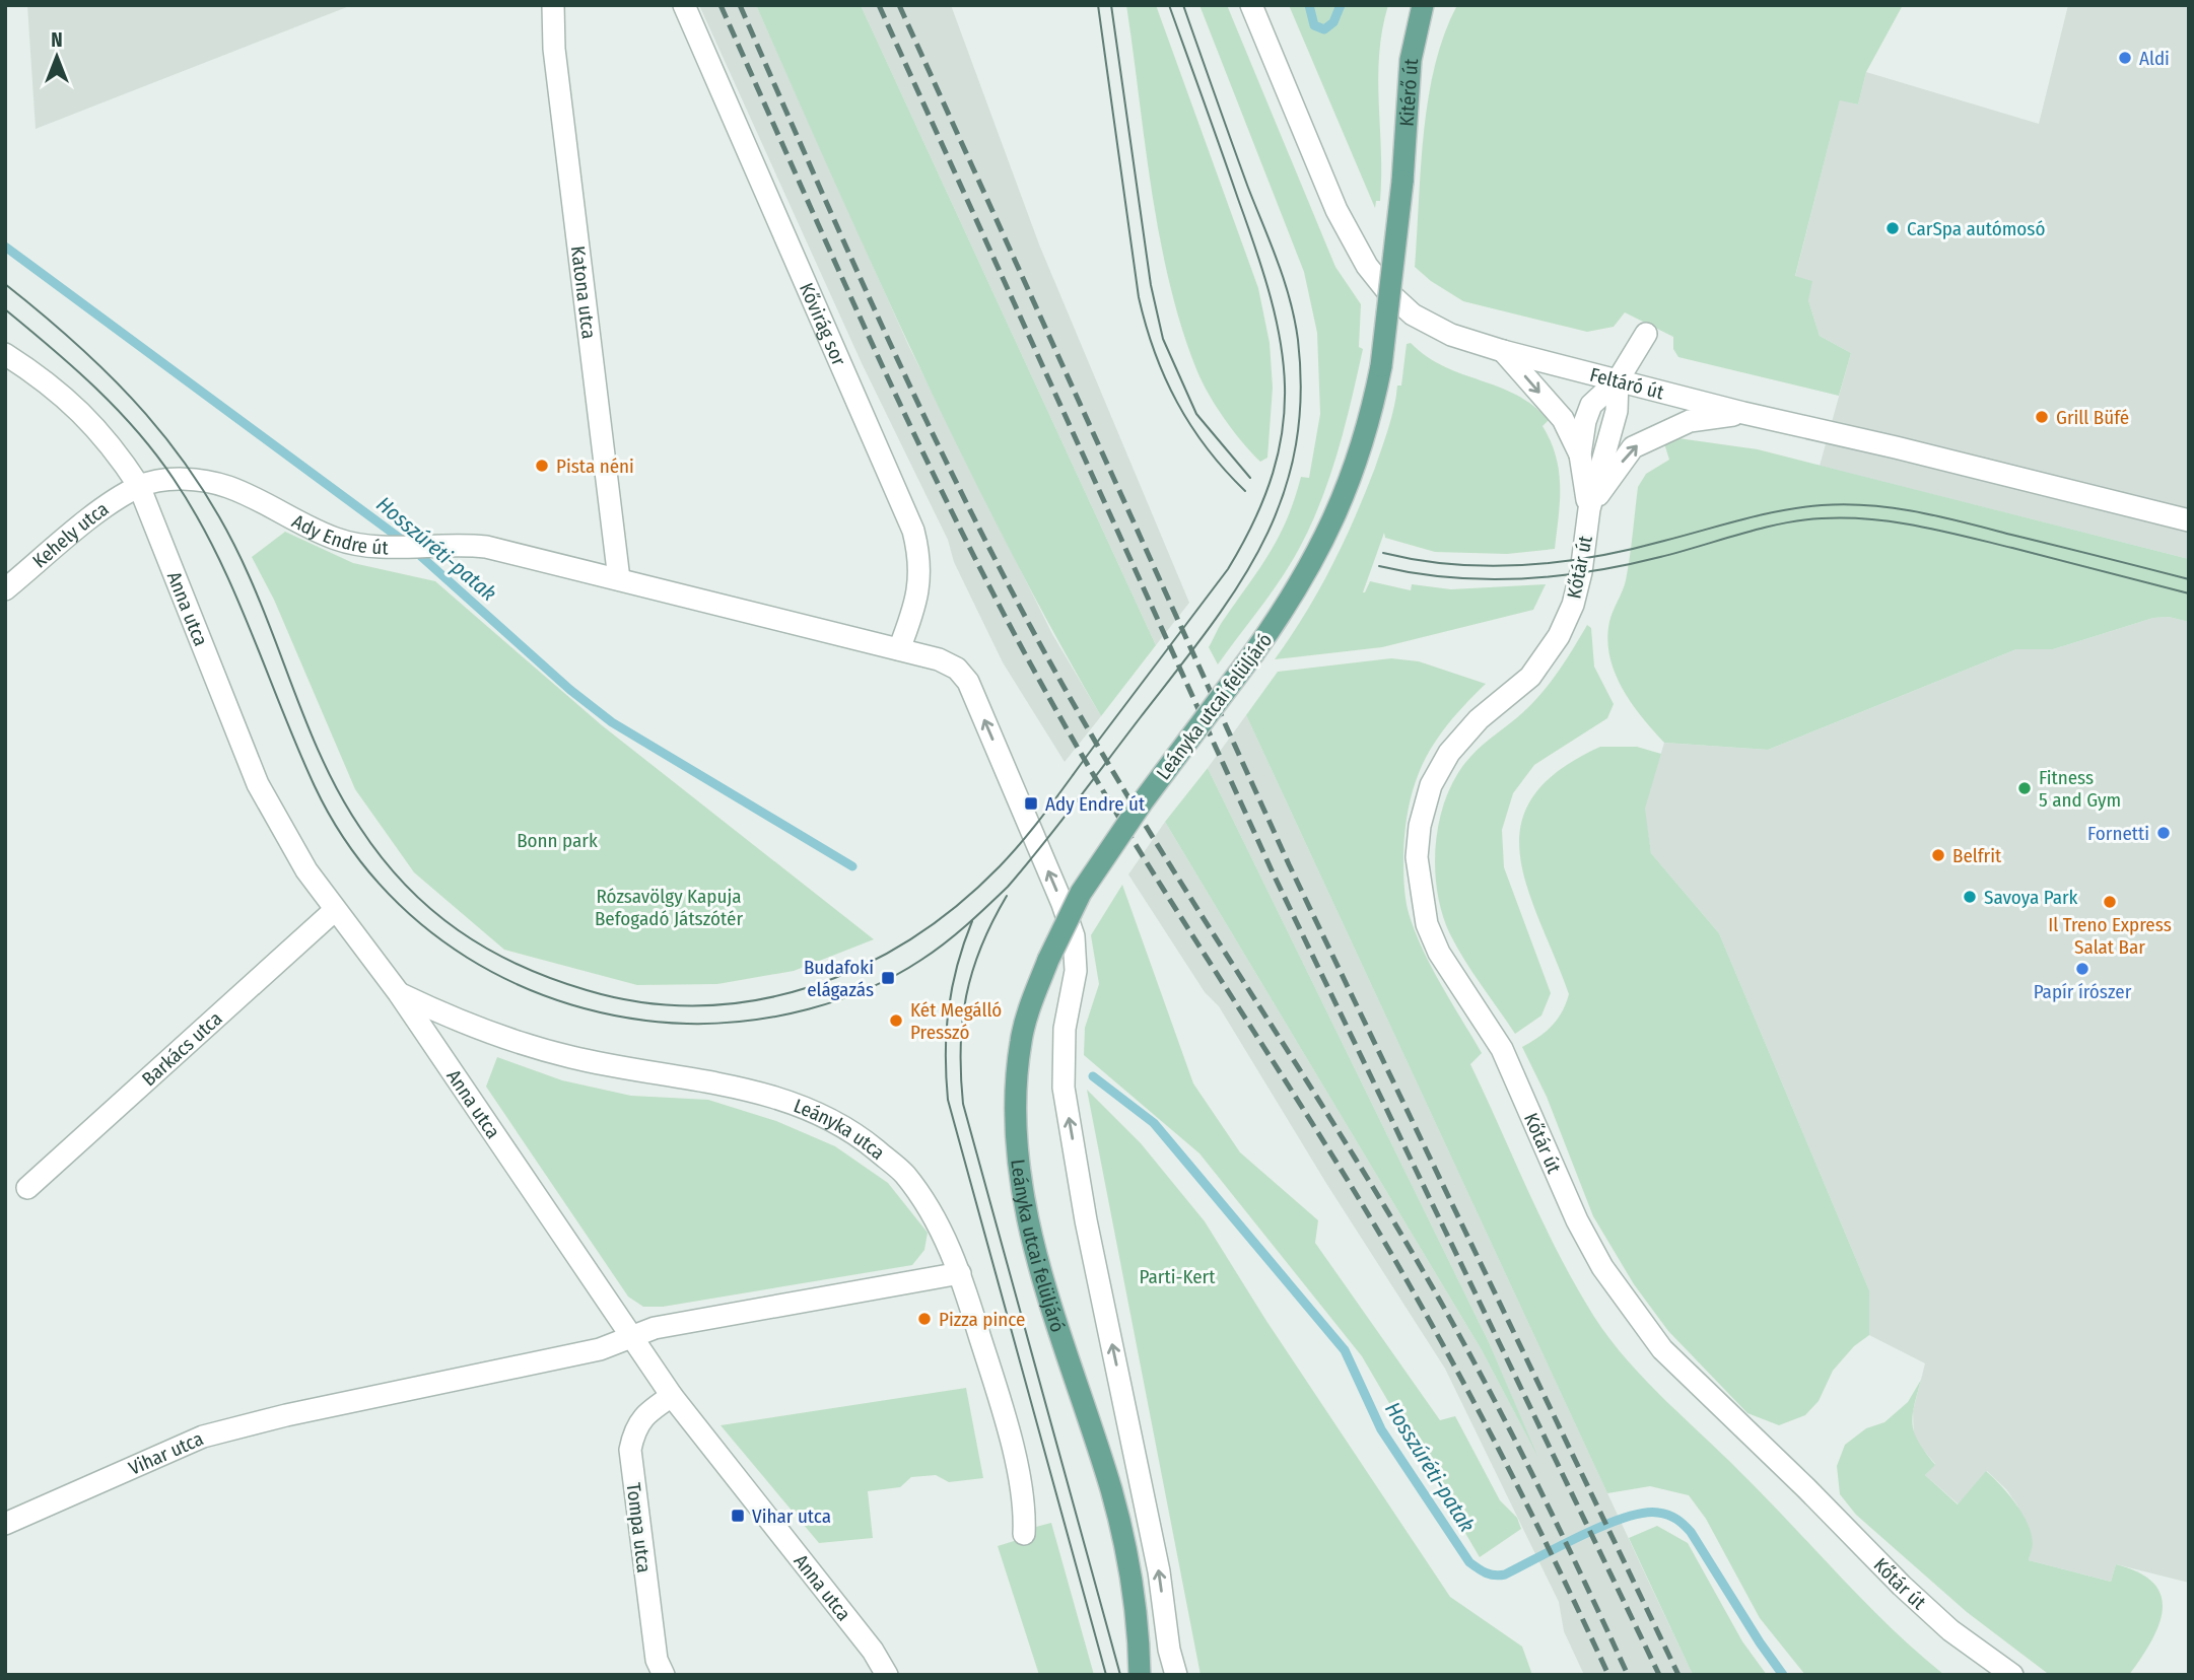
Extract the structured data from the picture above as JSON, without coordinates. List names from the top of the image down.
{
  "streets": {
    "main road": ["Kitérő út", "Leányka utcai felüljáró"],
    "street": [
      "Katona utca",
      "Kővirág sor",
      "Feltáró út",
      "Ady Endre út",
      "Kehely utca",
      "Kőtár út",
      "Anna utca",
      "Barkács utca",
      "Leányka utca",
      "Vihar utca",
      "Tompa utca"
    ]
  },
  "crossings": [
    ["Kitérő út", "Leányka utcai felüljáró"],
    ["Katona utca", "Ady Endre út"],
    ["Kővirág sor", "Ady Endre út"],
    ["Feltáró út", "Kőtár út"],
    ["Ady Endre út", "Kehely utca"],
    ["Ady Endre út", "Anna utca"],
    ["Kehely utca", "Anna utca"],
    ["Anna utca", "Barkács utca"],
    ["Anna utca", "Leányka utca"],
    ["Anna utca", "Vihar utca"],
    ["Anna utca", "Tompa utca"],
    ["Leányka utca", "Vihar utca"]
  ],
  "one_way": ["Ady Endre út"],
  "water": ["Hosszúréti-patak"],
  "parks": ["Bonn park", "Rózsavölgy Kapuja Befogadó Játszótér", "Parti-Kert"],
  "places": {
    "other": [
      "Aldi",
      "CarSpa autómosó",
      "Grill Büfé",
      "Pista néni",
      "Fitness 5 and Gym",
      "Fornetti",
      "Belfrit",
      "Savoya Park",
      "Il Treno Express Salat Bar",
      "Papír írószer",
      "Két Megálló Presszó",
      "Pizza pince"
    ],
    "transit": ["Ady Endre út", "Budafoki elágazás", "Vihar utca"]
  },
  "north": "top"
}
